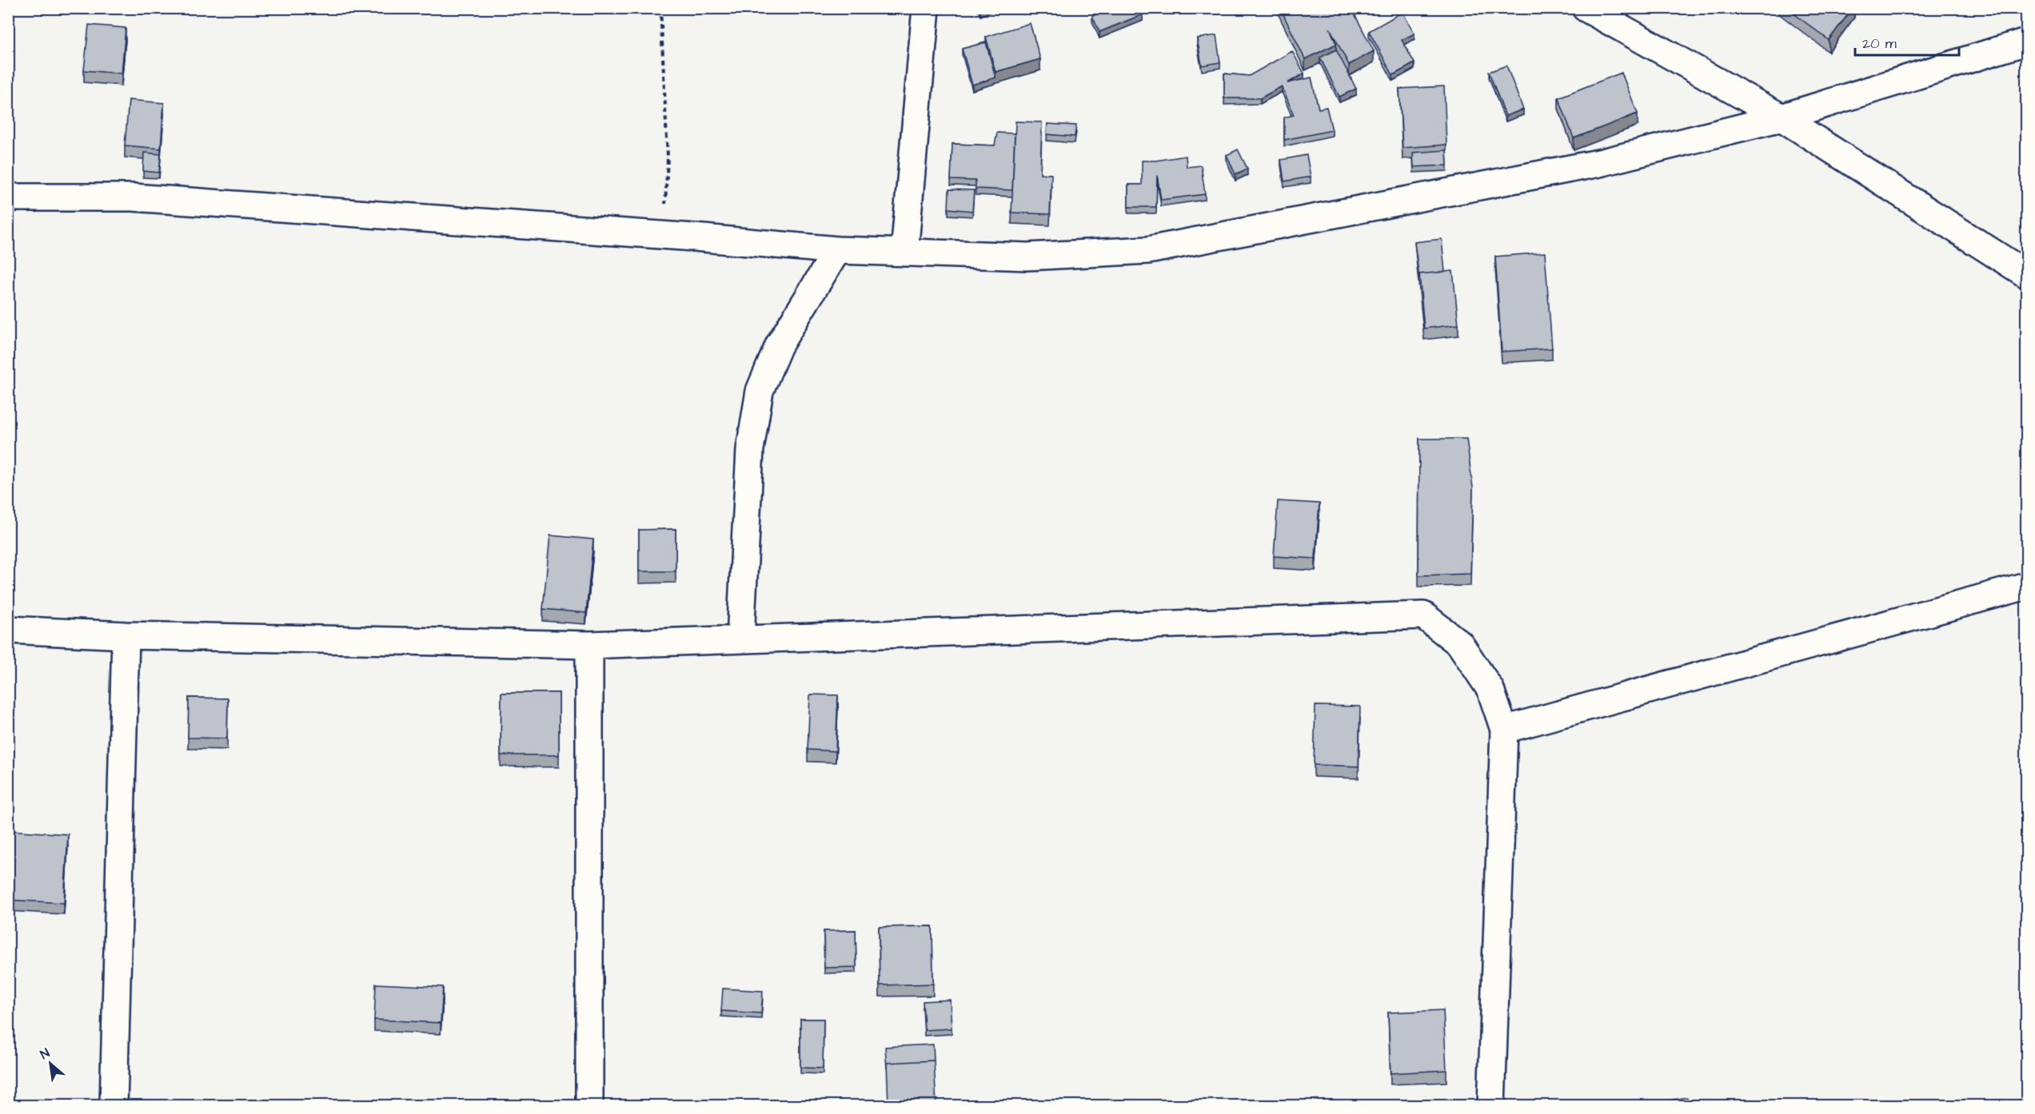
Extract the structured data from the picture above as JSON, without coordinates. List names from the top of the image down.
{
  "scale_bar": "20 m",
  "north": "top left"
}
